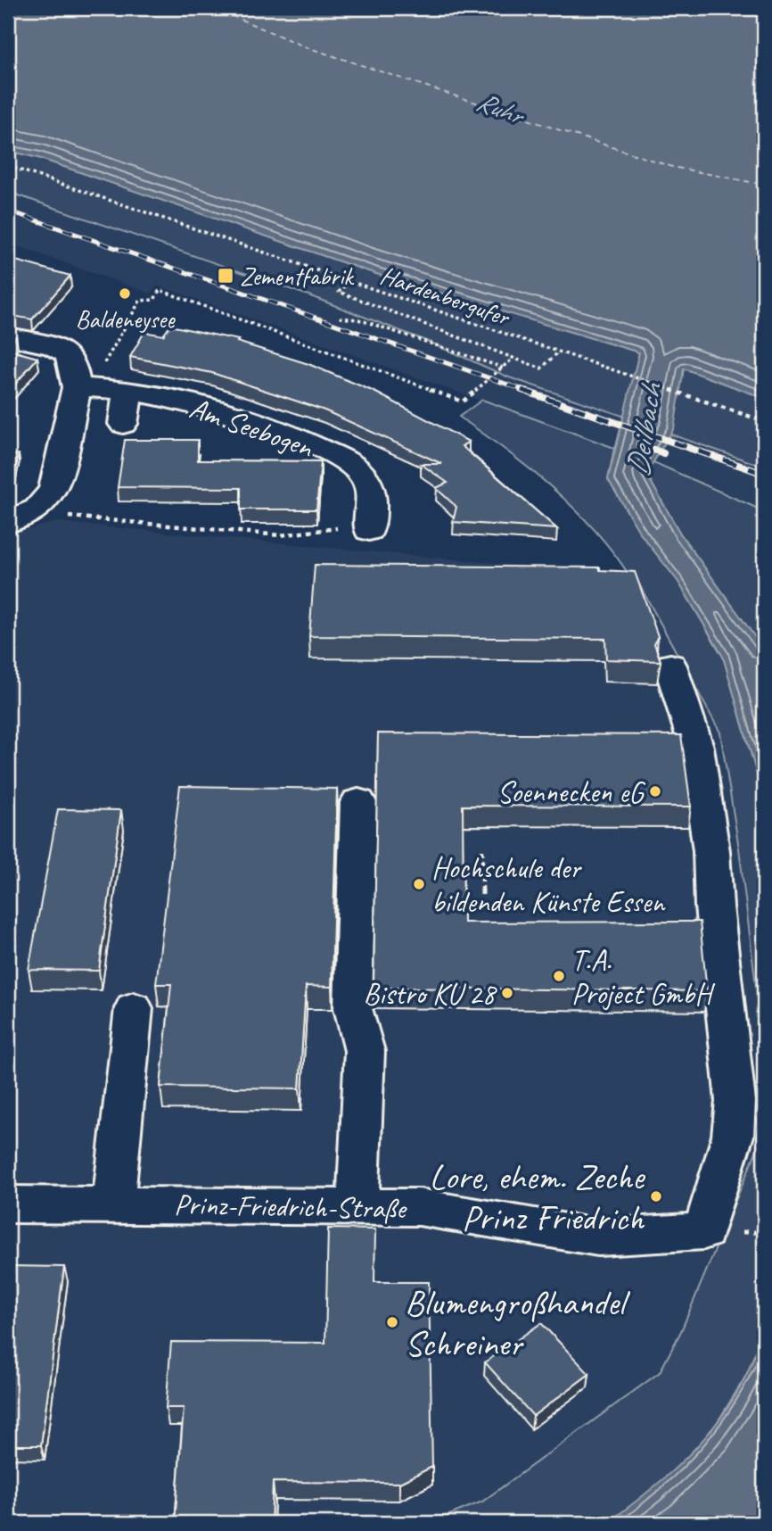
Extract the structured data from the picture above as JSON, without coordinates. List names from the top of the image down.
{
  "streets": {
    "street": ["Am Seebogen", "Prinz-Friedrich-Straße"],
    "path": ["Hardenbergufer"]
  },
  "water": ["Ruhr", "Deilbach"],
  "places": {
    "transit": ["Zementfabrik"],
    "other": [
      "Baldeneysee",
      "Soennecken eG",
      "Hochschule der bildenden Künste Essen",
      "T.A. Project GmbH",
      "Bistro KU 28",
      "Lore, ehem. Zeche Prinz Friedrich",
      "Blumengroßhandel Schreiner"
    ]
  }
}
